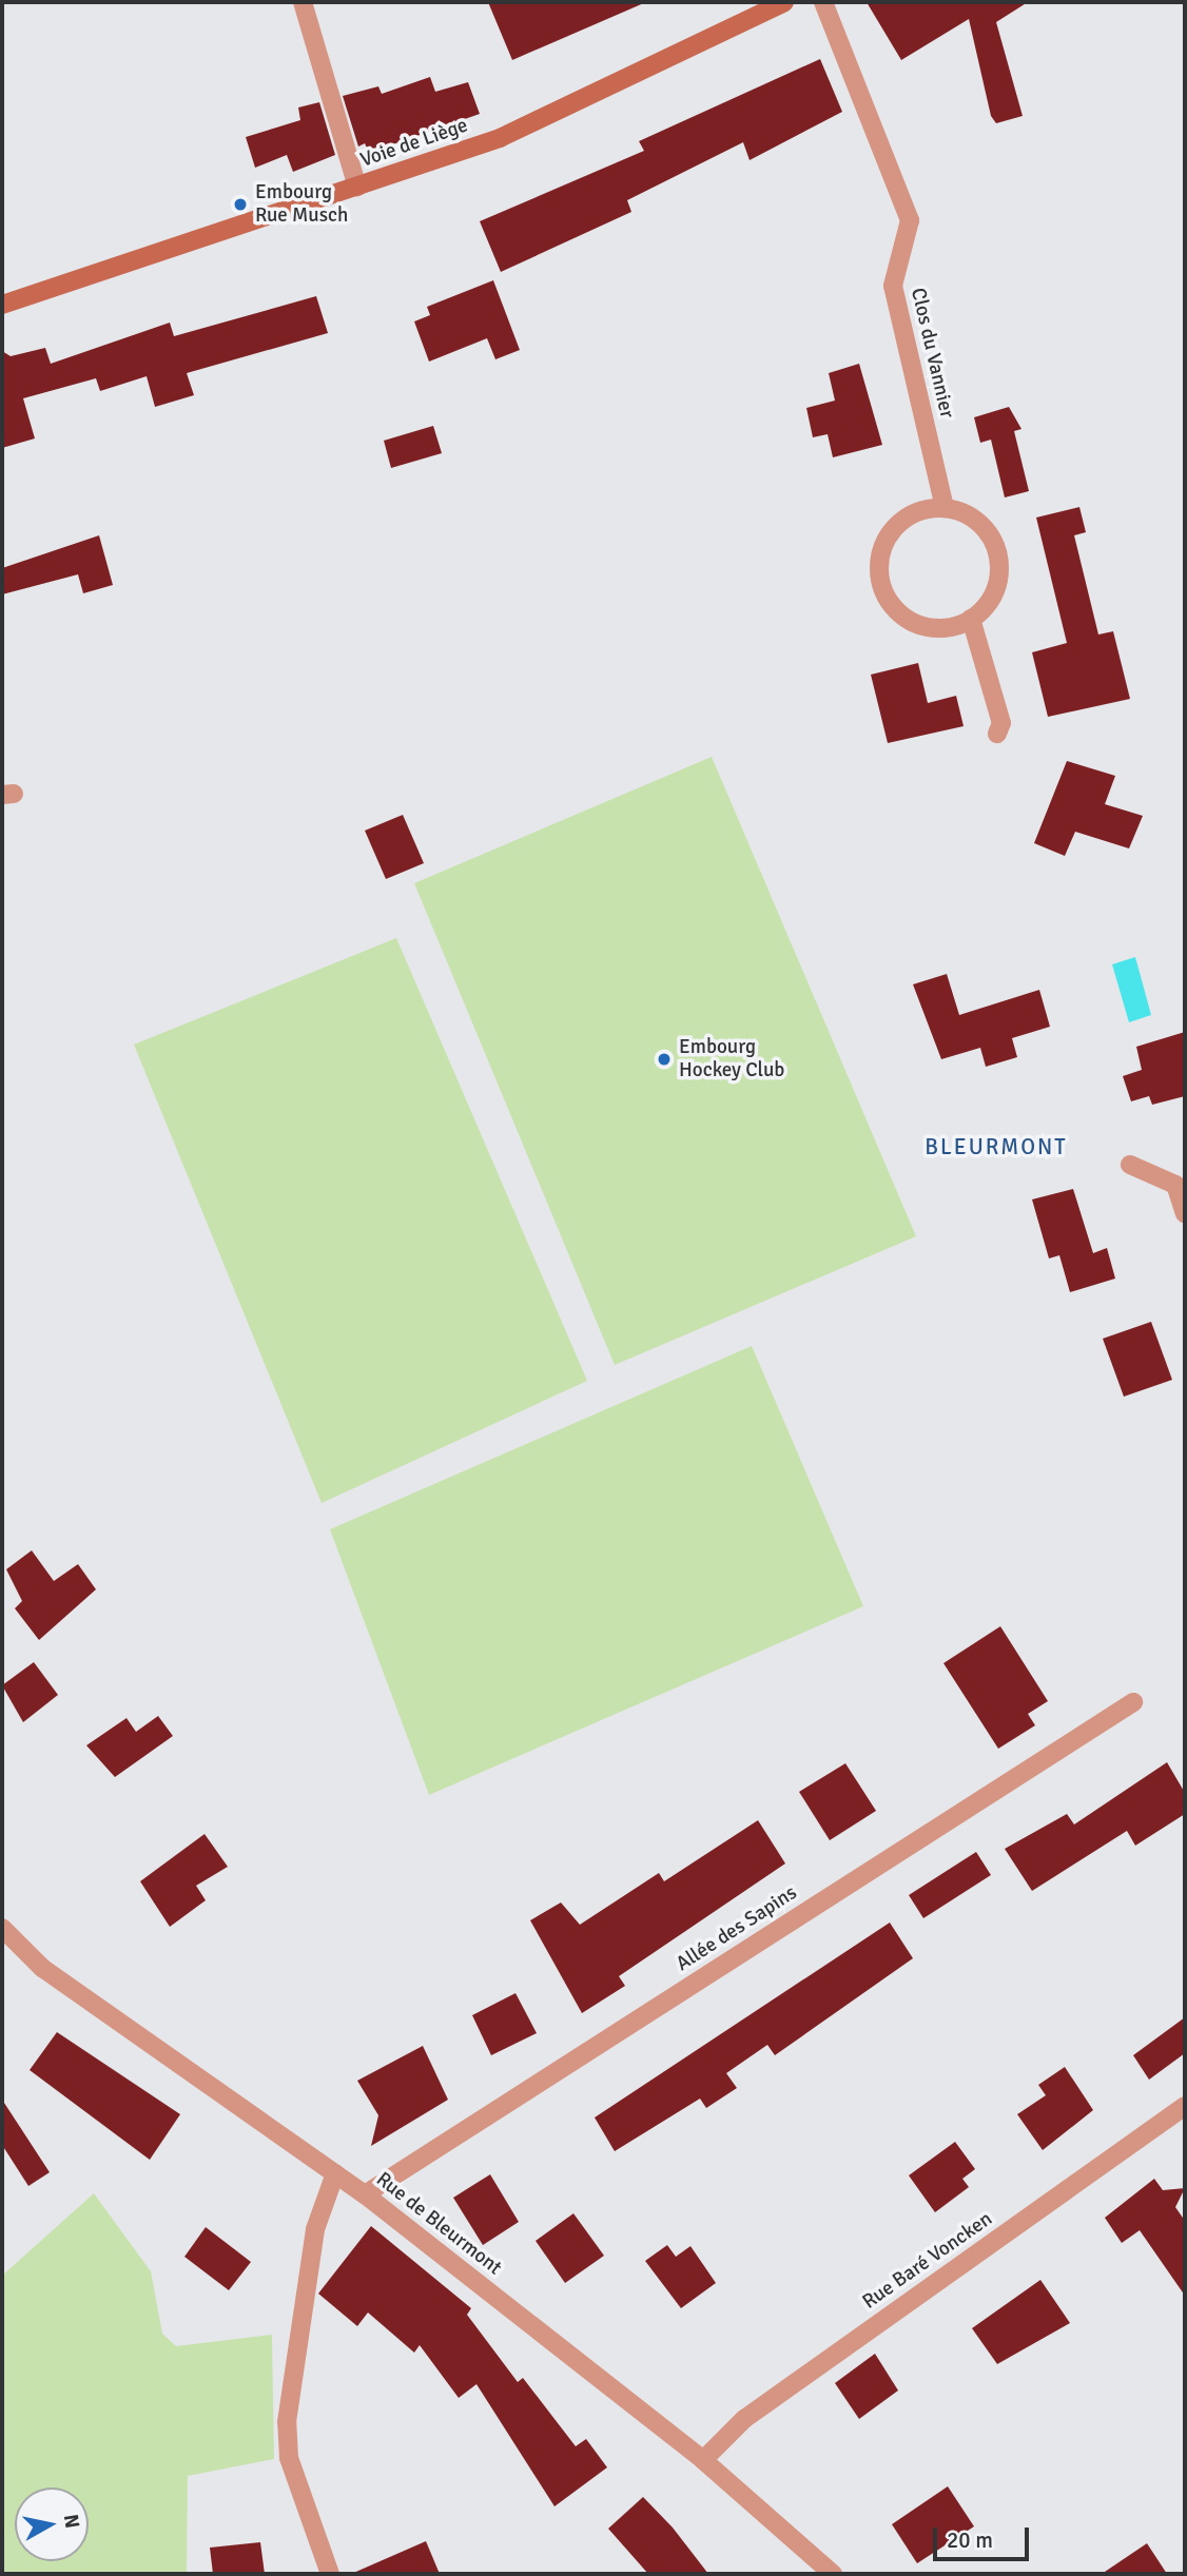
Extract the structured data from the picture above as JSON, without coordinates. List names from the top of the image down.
{
  "streets": {
    "street": [
      "Voie de Liège",
      "Clos du Vannier",
      "Allée des Sapins",
      "Rue de Bleurmont",
      "Rue Baré Voncken"
    ]
  },
  "crossings": [
    ["Allée des Sapins", "Rue de Bleurmont"],
    ["Rue de Bleurmont", "Rue Baré Voncken"]
  ],
  "districts": ["BLEURMONT"],
  "places": ["Embourg Rue Musch", "Embourg Hockey Club"],
  "scale_bar": "20 m",
  "north": "right"
}
